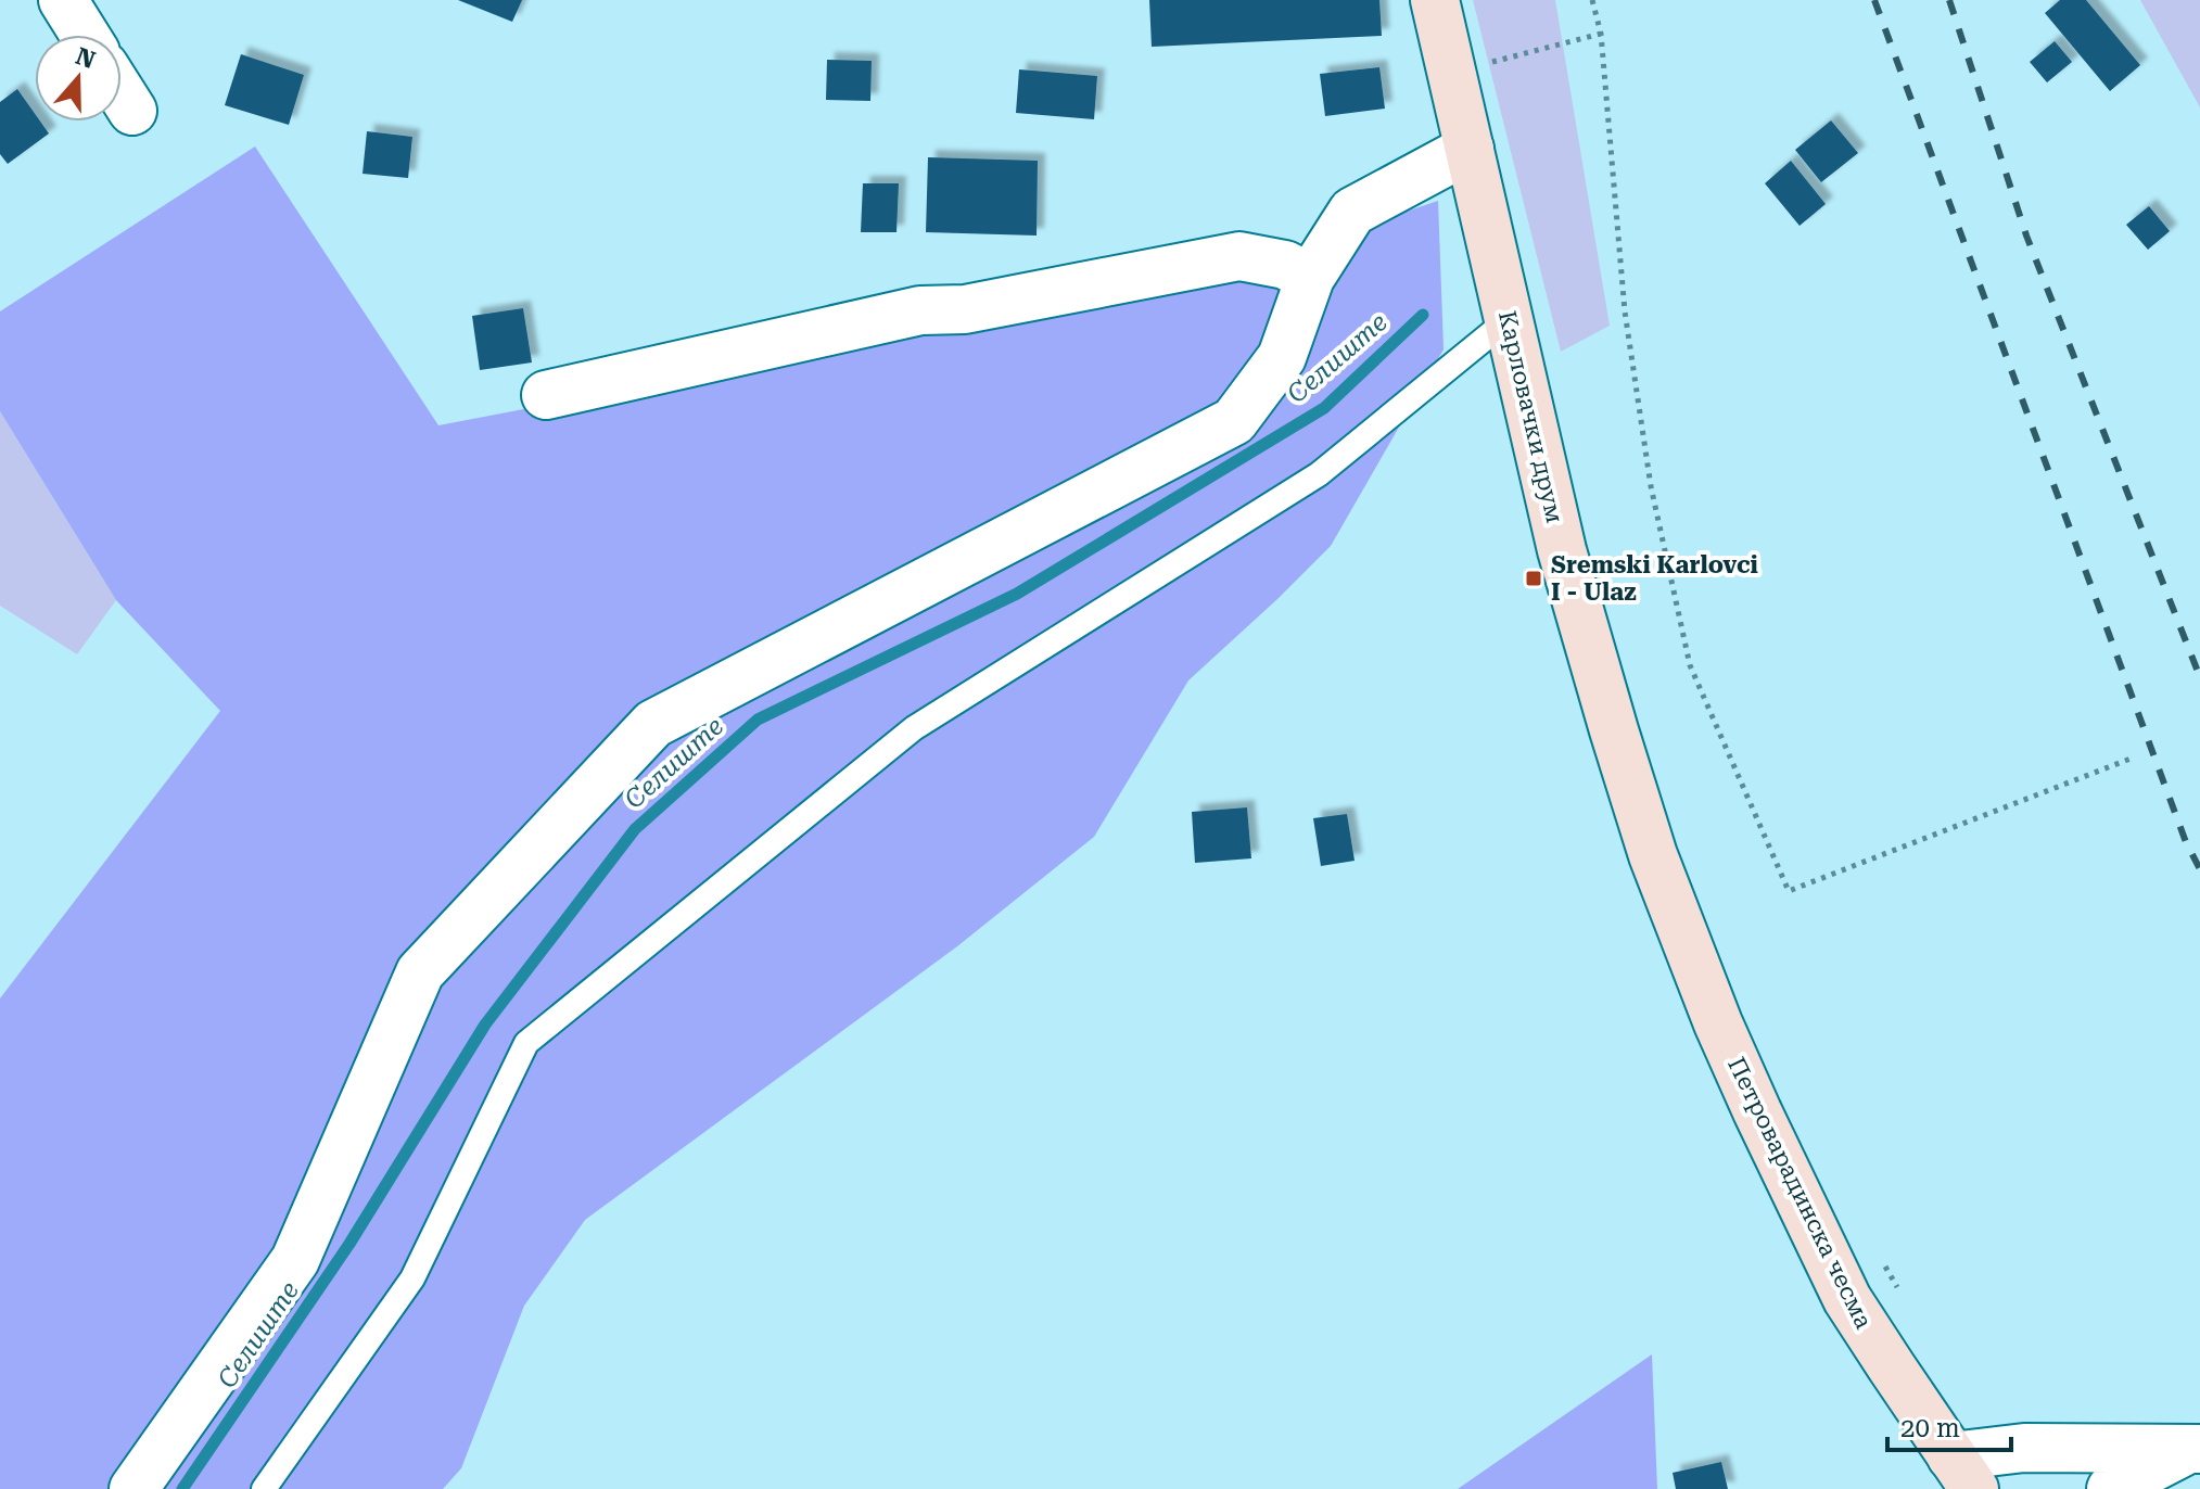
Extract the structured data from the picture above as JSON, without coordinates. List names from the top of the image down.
{
  "streets": {
    "main road": ["Карловачки друм", "Петроварадинска чесма"]
  },
  "crossings": [
    ["Карловачки друм", "Петроварадинска чесма"]
  ],
  "water": ["Селиште"],
  "places": {
    "transit": ["Sremski Karlovci I - Ulaz"]
  },
  "scale_bar": "20 m",
  "north": "top"
}
